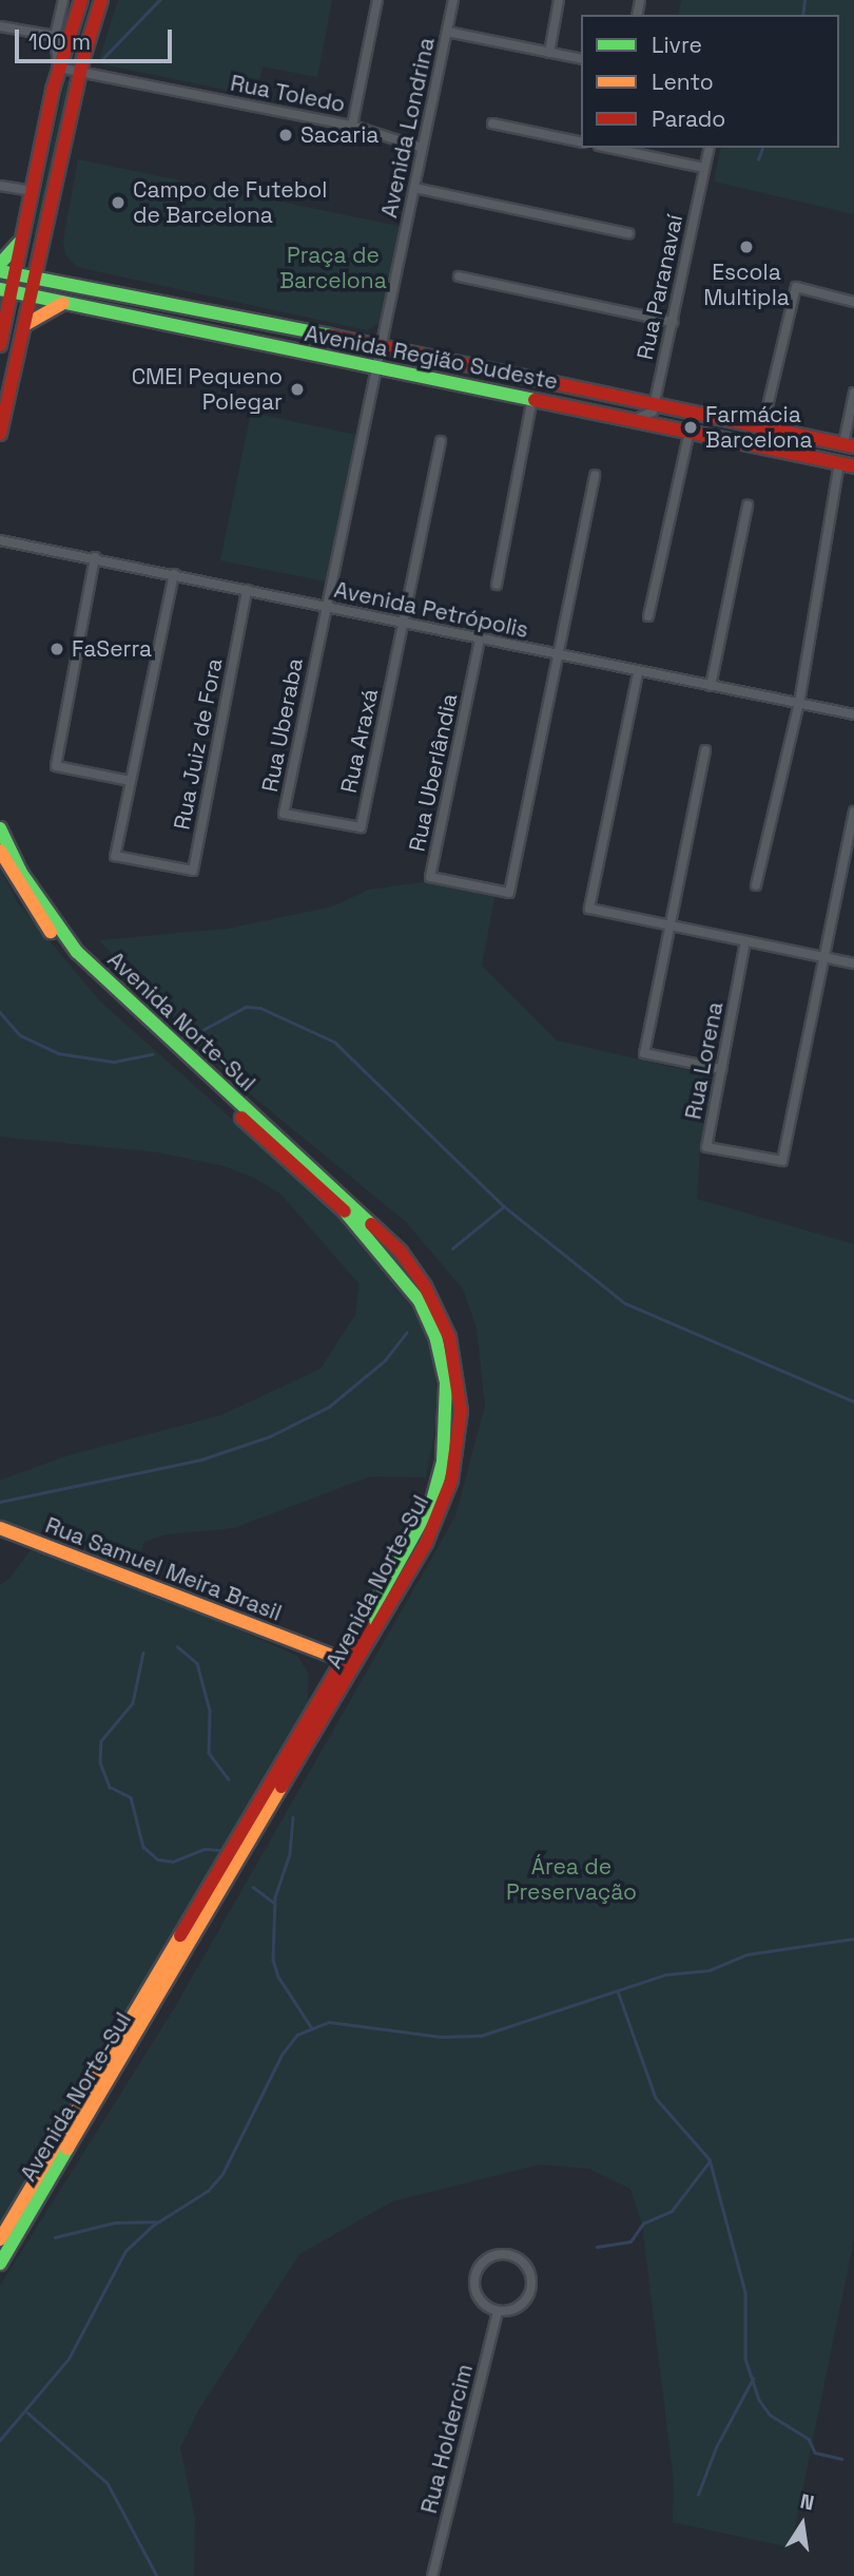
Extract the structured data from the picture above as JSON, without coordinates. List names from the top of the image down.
{
  "streets": {
    "main road": ["Avenida Região Sudeste", "Avenida Norte-Sul", "Rua Samuel Meira Brasil"],
    "street": [
      "Rua Toledo",
      "Avenida Londrina",
      "Rua Paranavaí",
      "Avenida Petrópolis",
      "Rua Uberaba",
      "Rua Araxá",
      "Rua Juiz de Fora",
      "Rua Uberlândia",
      "Rua Lorena",
      "Rua Holdercim"
    ]
  },
  "crossings": [
    ["Rua Toledo", "Avenida Londrina"],
    ["Avenida Londrina", "Avenida Região Sudeste"],
    ["Avenida Londrina", "Avenida Petrópolis"],
    ["Avenida Londrina", "Rua Uberaba"],
    ["Rua Paranavaí", "Avenida Região Sudeste"],
    ["Avenida Petrópolis", "Rua Uberaba"],
    ["Avenida Petrópolis", "Rua Araxá"],
    ["Avenida Petrópolis", "Rua Juiz de Fora"],
    ["Avenida Petrópolis", "Rua Uberlândia"],
    ["Rua Uberaba", "Rua Araxá"],
    ["Avenida Norte-Sul", "Rua Samuel Meira Brasil"]
  ],
  "parks": ["Praça de Barcelona", "Área de Preservação"],
  "places": [
    "Sacaria",
    "Campo de Futebol de Barcelona",
    "Escola Multipla",
    "CMEI Pequeno Polegar",
    "Farmácia Barcelona",
    "FaSerra"
  ],
  "legend": ["Livre", "Lento", "Parado"],
  "scale_bar": "100 m",
  "north": "top"
}
